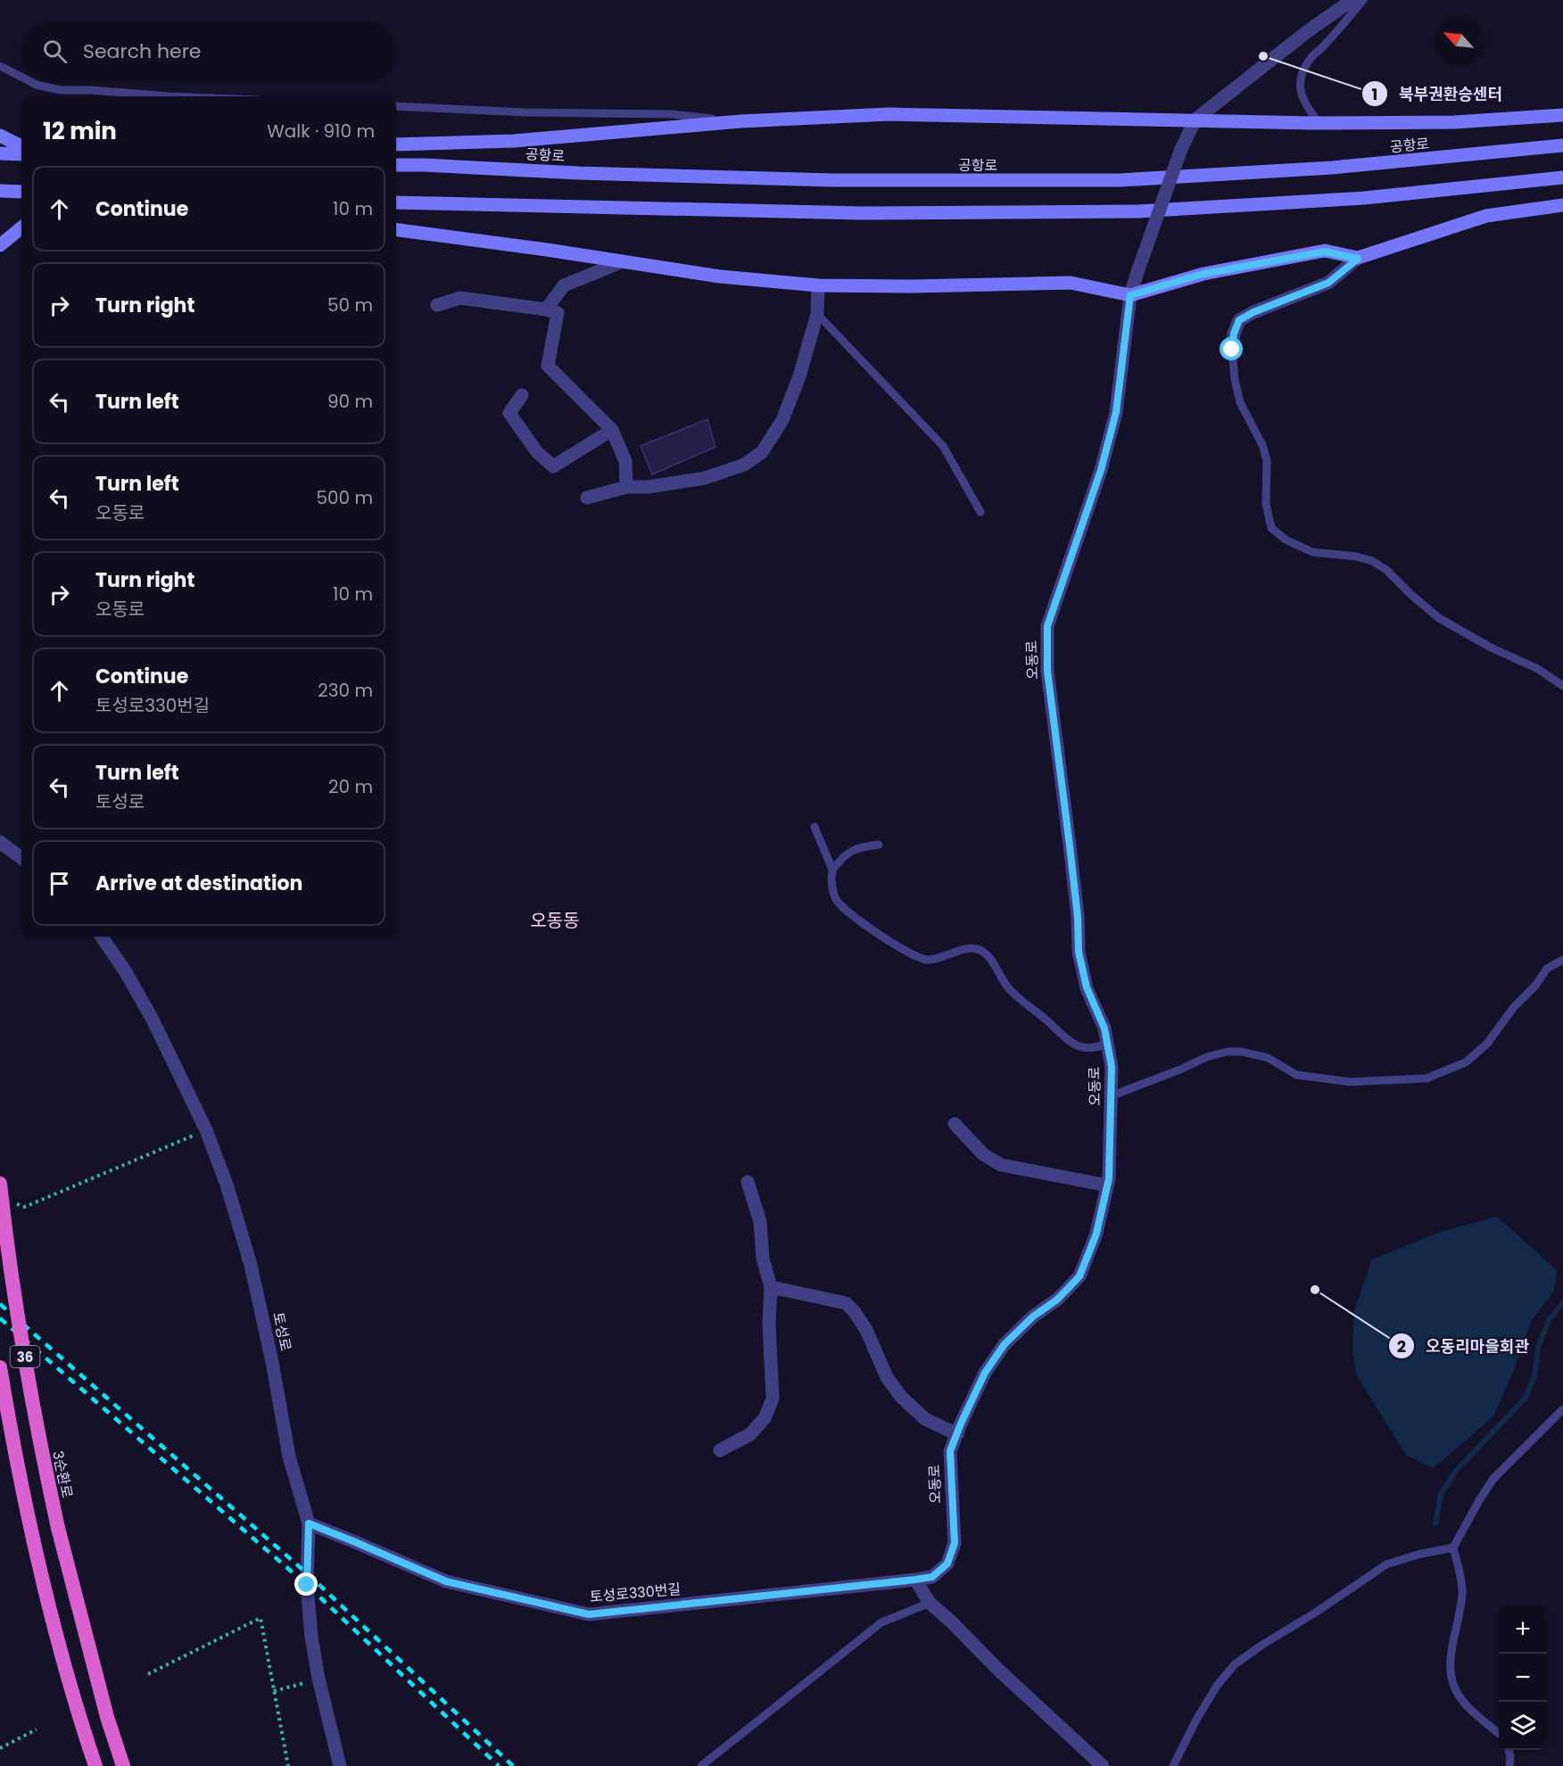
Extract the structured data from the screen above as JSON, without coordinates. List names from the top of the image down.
{
  "streets": {
    "highway": ["36", "3순환로"],
    "main road": ["공항로"],
    "street": ["오동로", "토성로", "토성로330번길"]
  },
  "crossings": [
    ["오동로", "토성로330번길"],
    ["토성로", "토성로330번길"]
  ],
  "districts": ["오동동"],
  "places": ["북부권환승센터", "오동리마을회관"],
  "north": "top left",
  "page": {
    "search": "Search here",
    "heading": ["12 min", "Walk · 910 m"],
    "list": [
      ["Continue", "10 m"],
      ["Turn right", "50 m"],
      ["Turn left", "90 m"],
      ["Turn left", "오동로", "500 m"],
      ["Turn right", "오동로", "10 m"],
      ["Continue", "토성로330번길", "230 m"],
      ["Turn left", "토성로", "20 m"],
      "Arrive at destination"
    ],
    "map_buttons": ["+", "−"]
  }
}
